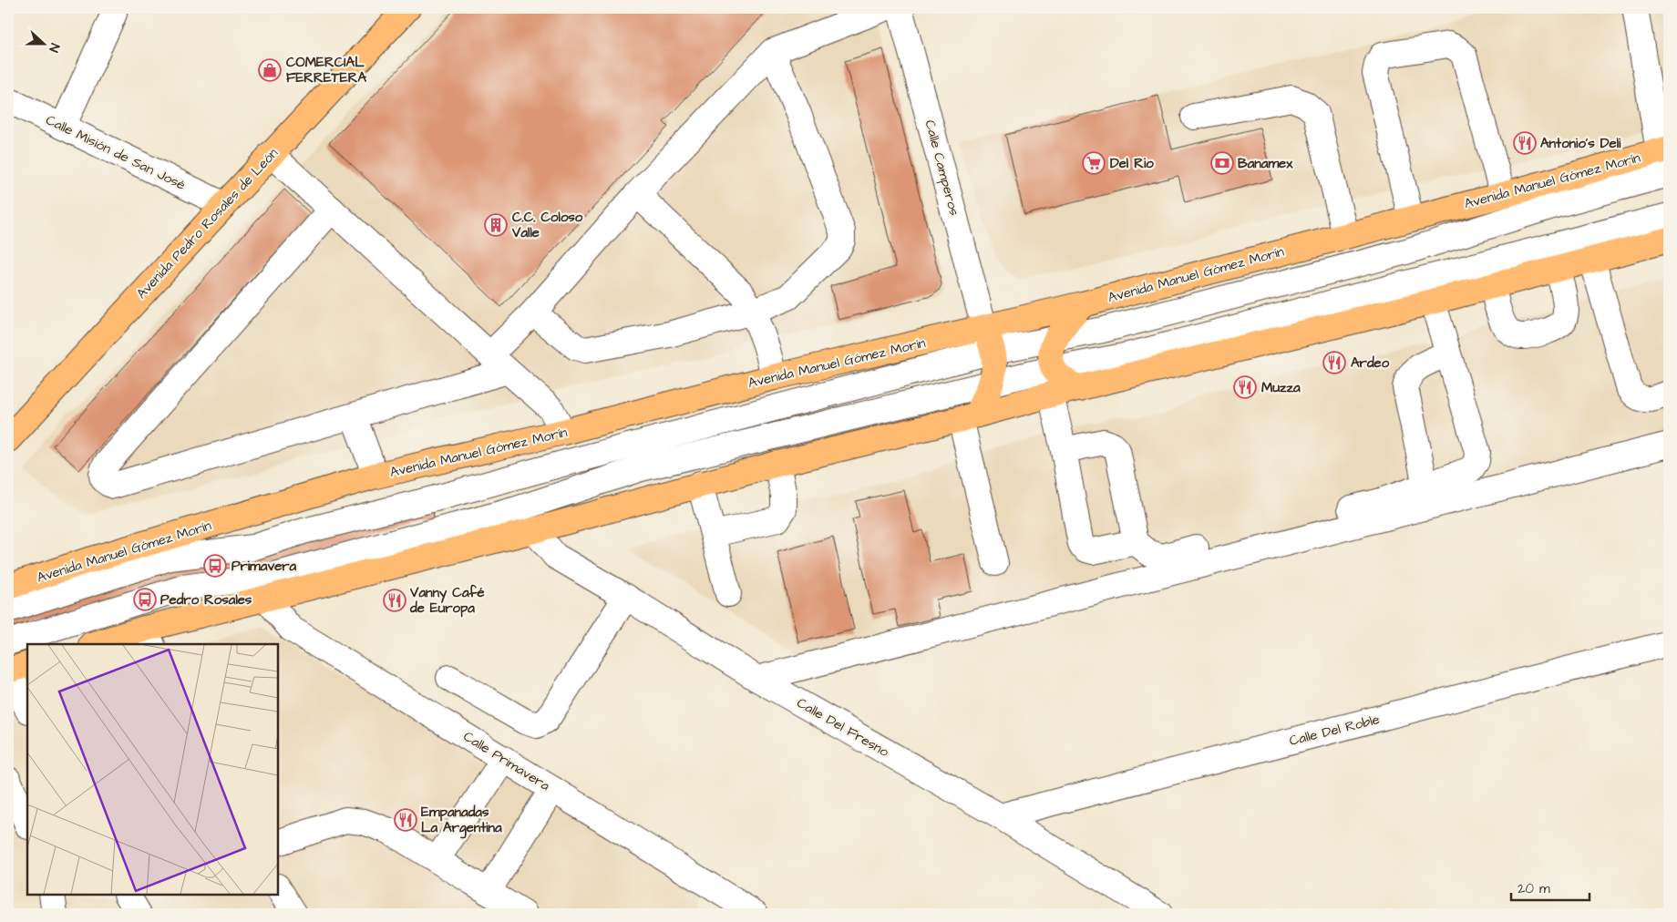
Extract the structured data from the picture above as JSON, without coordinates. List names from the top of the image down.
{
  "streets": {
    "main road": ["Avenida Manuel Gómez Morín", "Avenida Pedro Rosales de León"],
    "street": [
      "Calle Misión de San José",
      "Calle Camperos",
      "Calle Del Fresno",
      "Calle Del Roble",
      "Calle Primavera"
    ]
  },
  "crossings": [
    ["Calle Misión de San José", "Avenida Pedro Rosales de León"],
    ["Calle Camperos", "Avenida Manuel Gómez Morín"],
    ["Calle Del Fresno", "Calle Del Roble"]
  ],
  "places": {
    "shop": ["COMERCIAL FERRETERA"],
    "restaurant": [
      "Antonio's Deli",
      "Ardeo",
      "Muzza",
      "Vanny Café de Europa",
      "Empanadas La Argentina"
    ],
    "supermarket": ["Del Rio"],
    "bank": ["Banamex"],
    "building": ["C.C. Coloso Valle"],
    "bus stop": ["Primavera", "Pedro Rosales"]
  },
  "scale_bar": "20 m",
  "north": "right"
}
